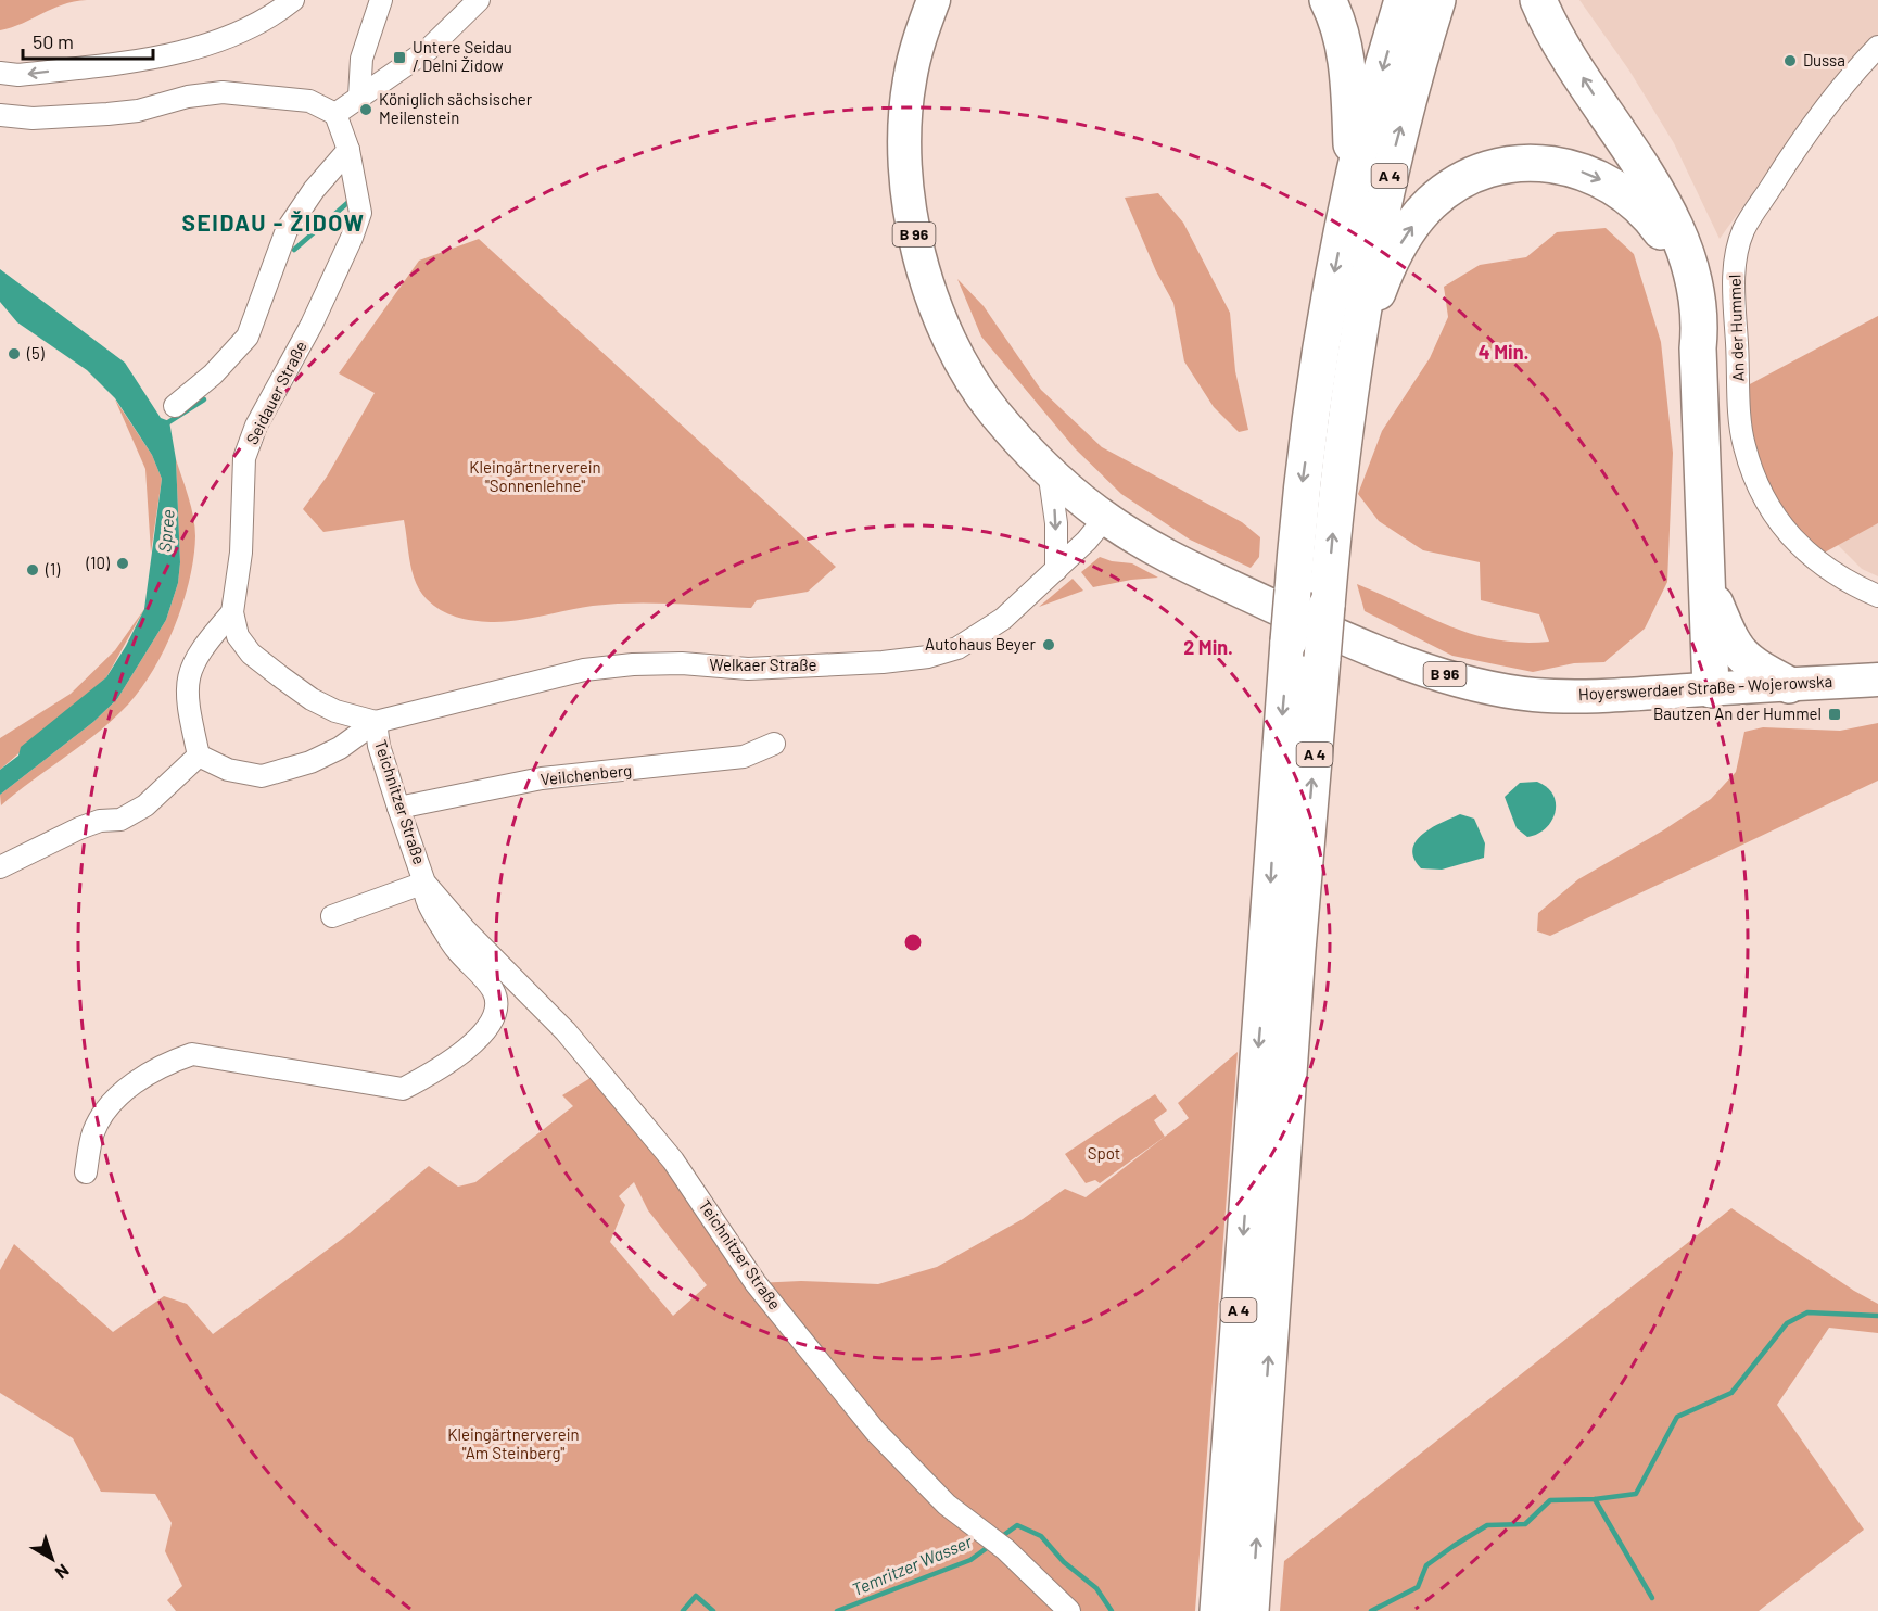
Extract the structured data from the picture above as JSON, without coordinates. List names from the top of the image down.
{
  "streets": {
    "highway": ["A 4"],
    "main road": ["B 96", "Hoyerswerdaer Straße - Wojerowska"],
    "street": [
      "An der Hummel",
      "Seidauer Straße",
      "Welkaer Straße",
      "Veilchenberg",
      "Teichnitzer Straße"
    ]
  },
  "crossings": [
    ["Seidauer Straße", "Welkaer Straße"],
    ["Seidauer Straße", "Teichnitzer Straße"],
    ["Welkaer Straße", "Hoyerswerdaer Straße - Wojerowska"],
    ["Welkaer Straße", "Teichnitzer Straße"],
    ["Veilchenberg", "Teichnitzer Straße"]
  ],
  "districts": ["SEIDAU - ŽIDOW"],
  "water": ["Spree", "Temritzer Wasser"],
  "parks": ["Kleingärtnerverein \"Sonnenlehne\"", "Spot", "Kleingärtnerverein \"Am Steinberg\""],
  "places": {
    "transit": ["Untere Seidau / Delni Židow", "Bautzen An der Hummel"],
    "other": [
      "Dussa",
      "Königlich sächsischer Meilenstein",
      "(5)",
      "(10)",
      "(1)",
      "Autohaus Beyer"
    ]
  },
  "scale_bar": "50 m",
  "north": "bottom right",
  "rings": ["4 Min.", "2 Min."]
}
